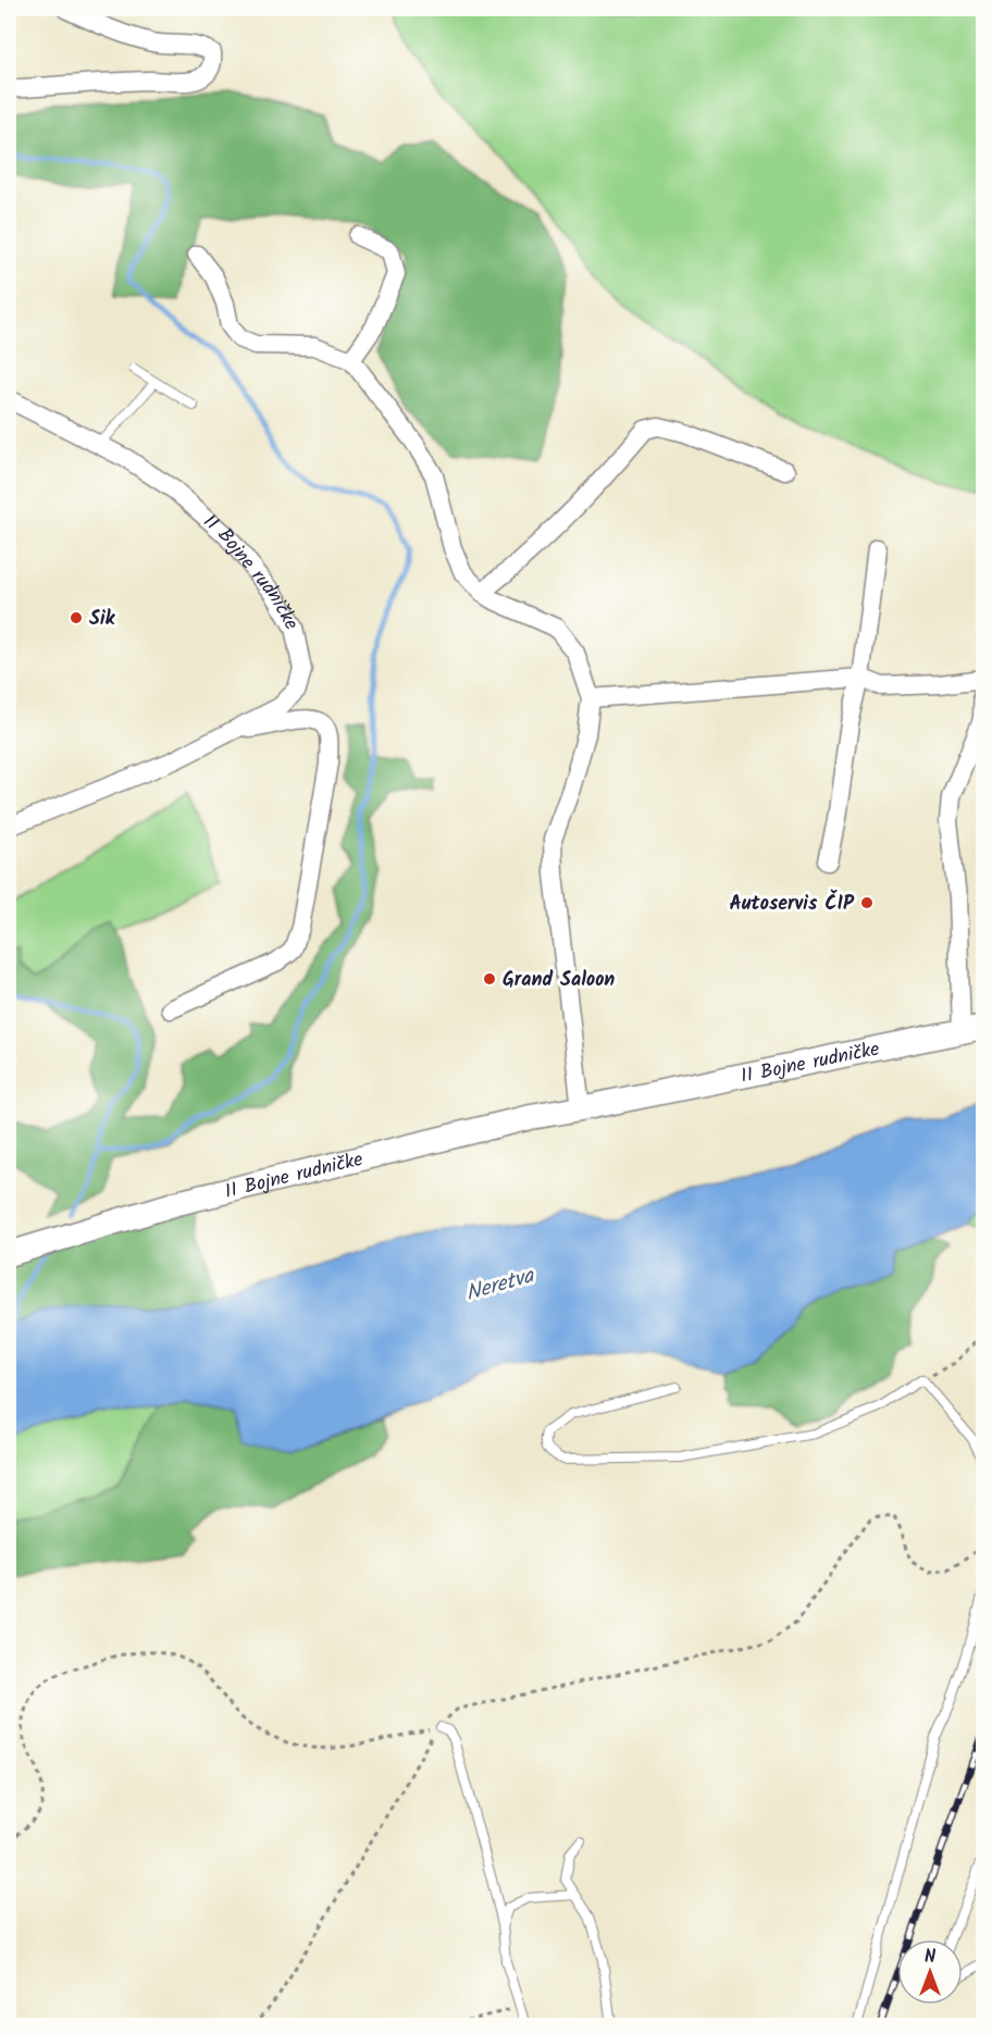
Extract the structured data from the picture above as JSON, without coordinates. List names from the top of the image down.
{
  "streets": {
    "street": ["II Bojne rudničke"]
  },
  "water": ["Neretva"],
  "places": ["Sik", "Autoservis ČIP", "Grand Saloon"],
  "north": "top"
}
